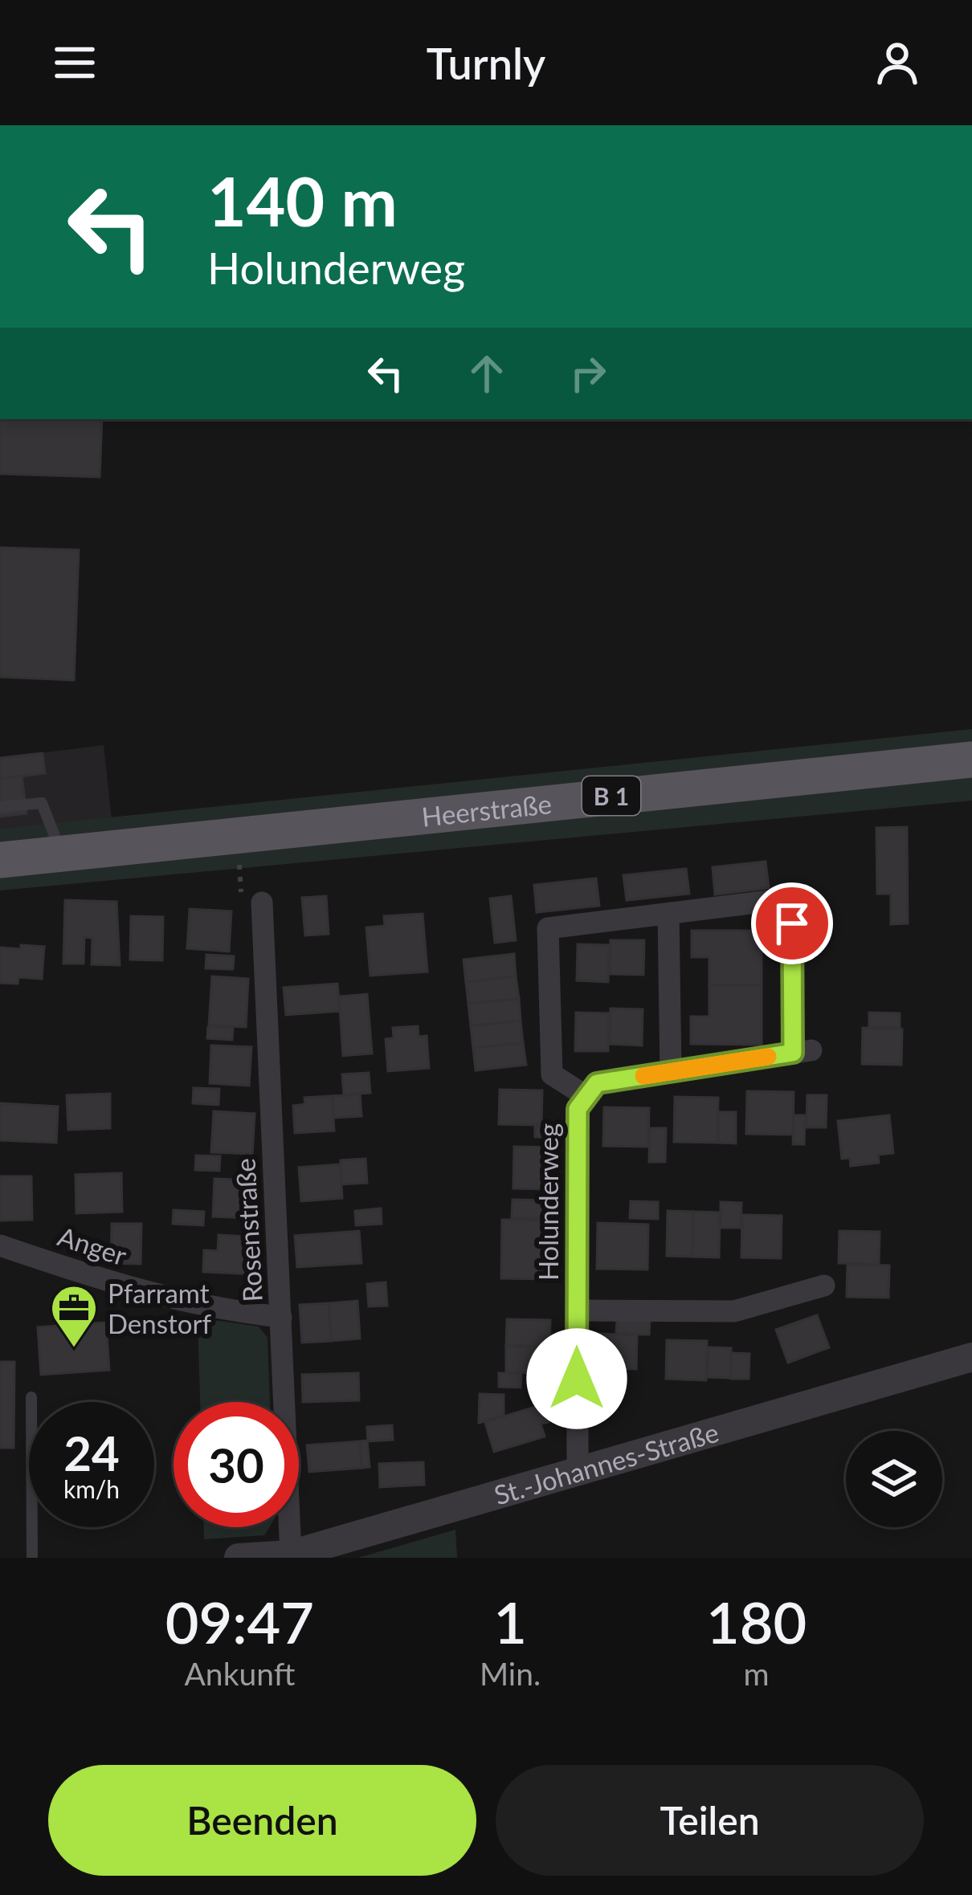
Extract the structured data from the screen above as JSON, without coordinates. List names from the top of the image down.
{
  "streets": {
    "main road": ["B 1", "Heerstraße"],
    "street": [
      "Holunderweg",
      "Rosenstraße",
      "Anger",
      "St.-Johannes-Straße"
    ]
  },
  "crossings": [
    ["Holunderweg", "St.-Johannes-Straße"],
    ["Rosenstraße", "Anger"],
    ["Rosenstraße", "St.-Johannes-Straße"]
  ],
  "places": {
    "office": ["Pfarramt Denstorf"]
  },
  "page": {
    "header": "Turnly",
    "turn": ["140 m", "Holunderweg"],
    "speed": "24 km/h",
    "limit": "30",
    "eta": [
      "09:47",
      "Ankunft",
      "1",
      "Min.",
      "180",
      "m"
    ],
    "buttons": ["Beenden", "Teilen"]
  }
}
